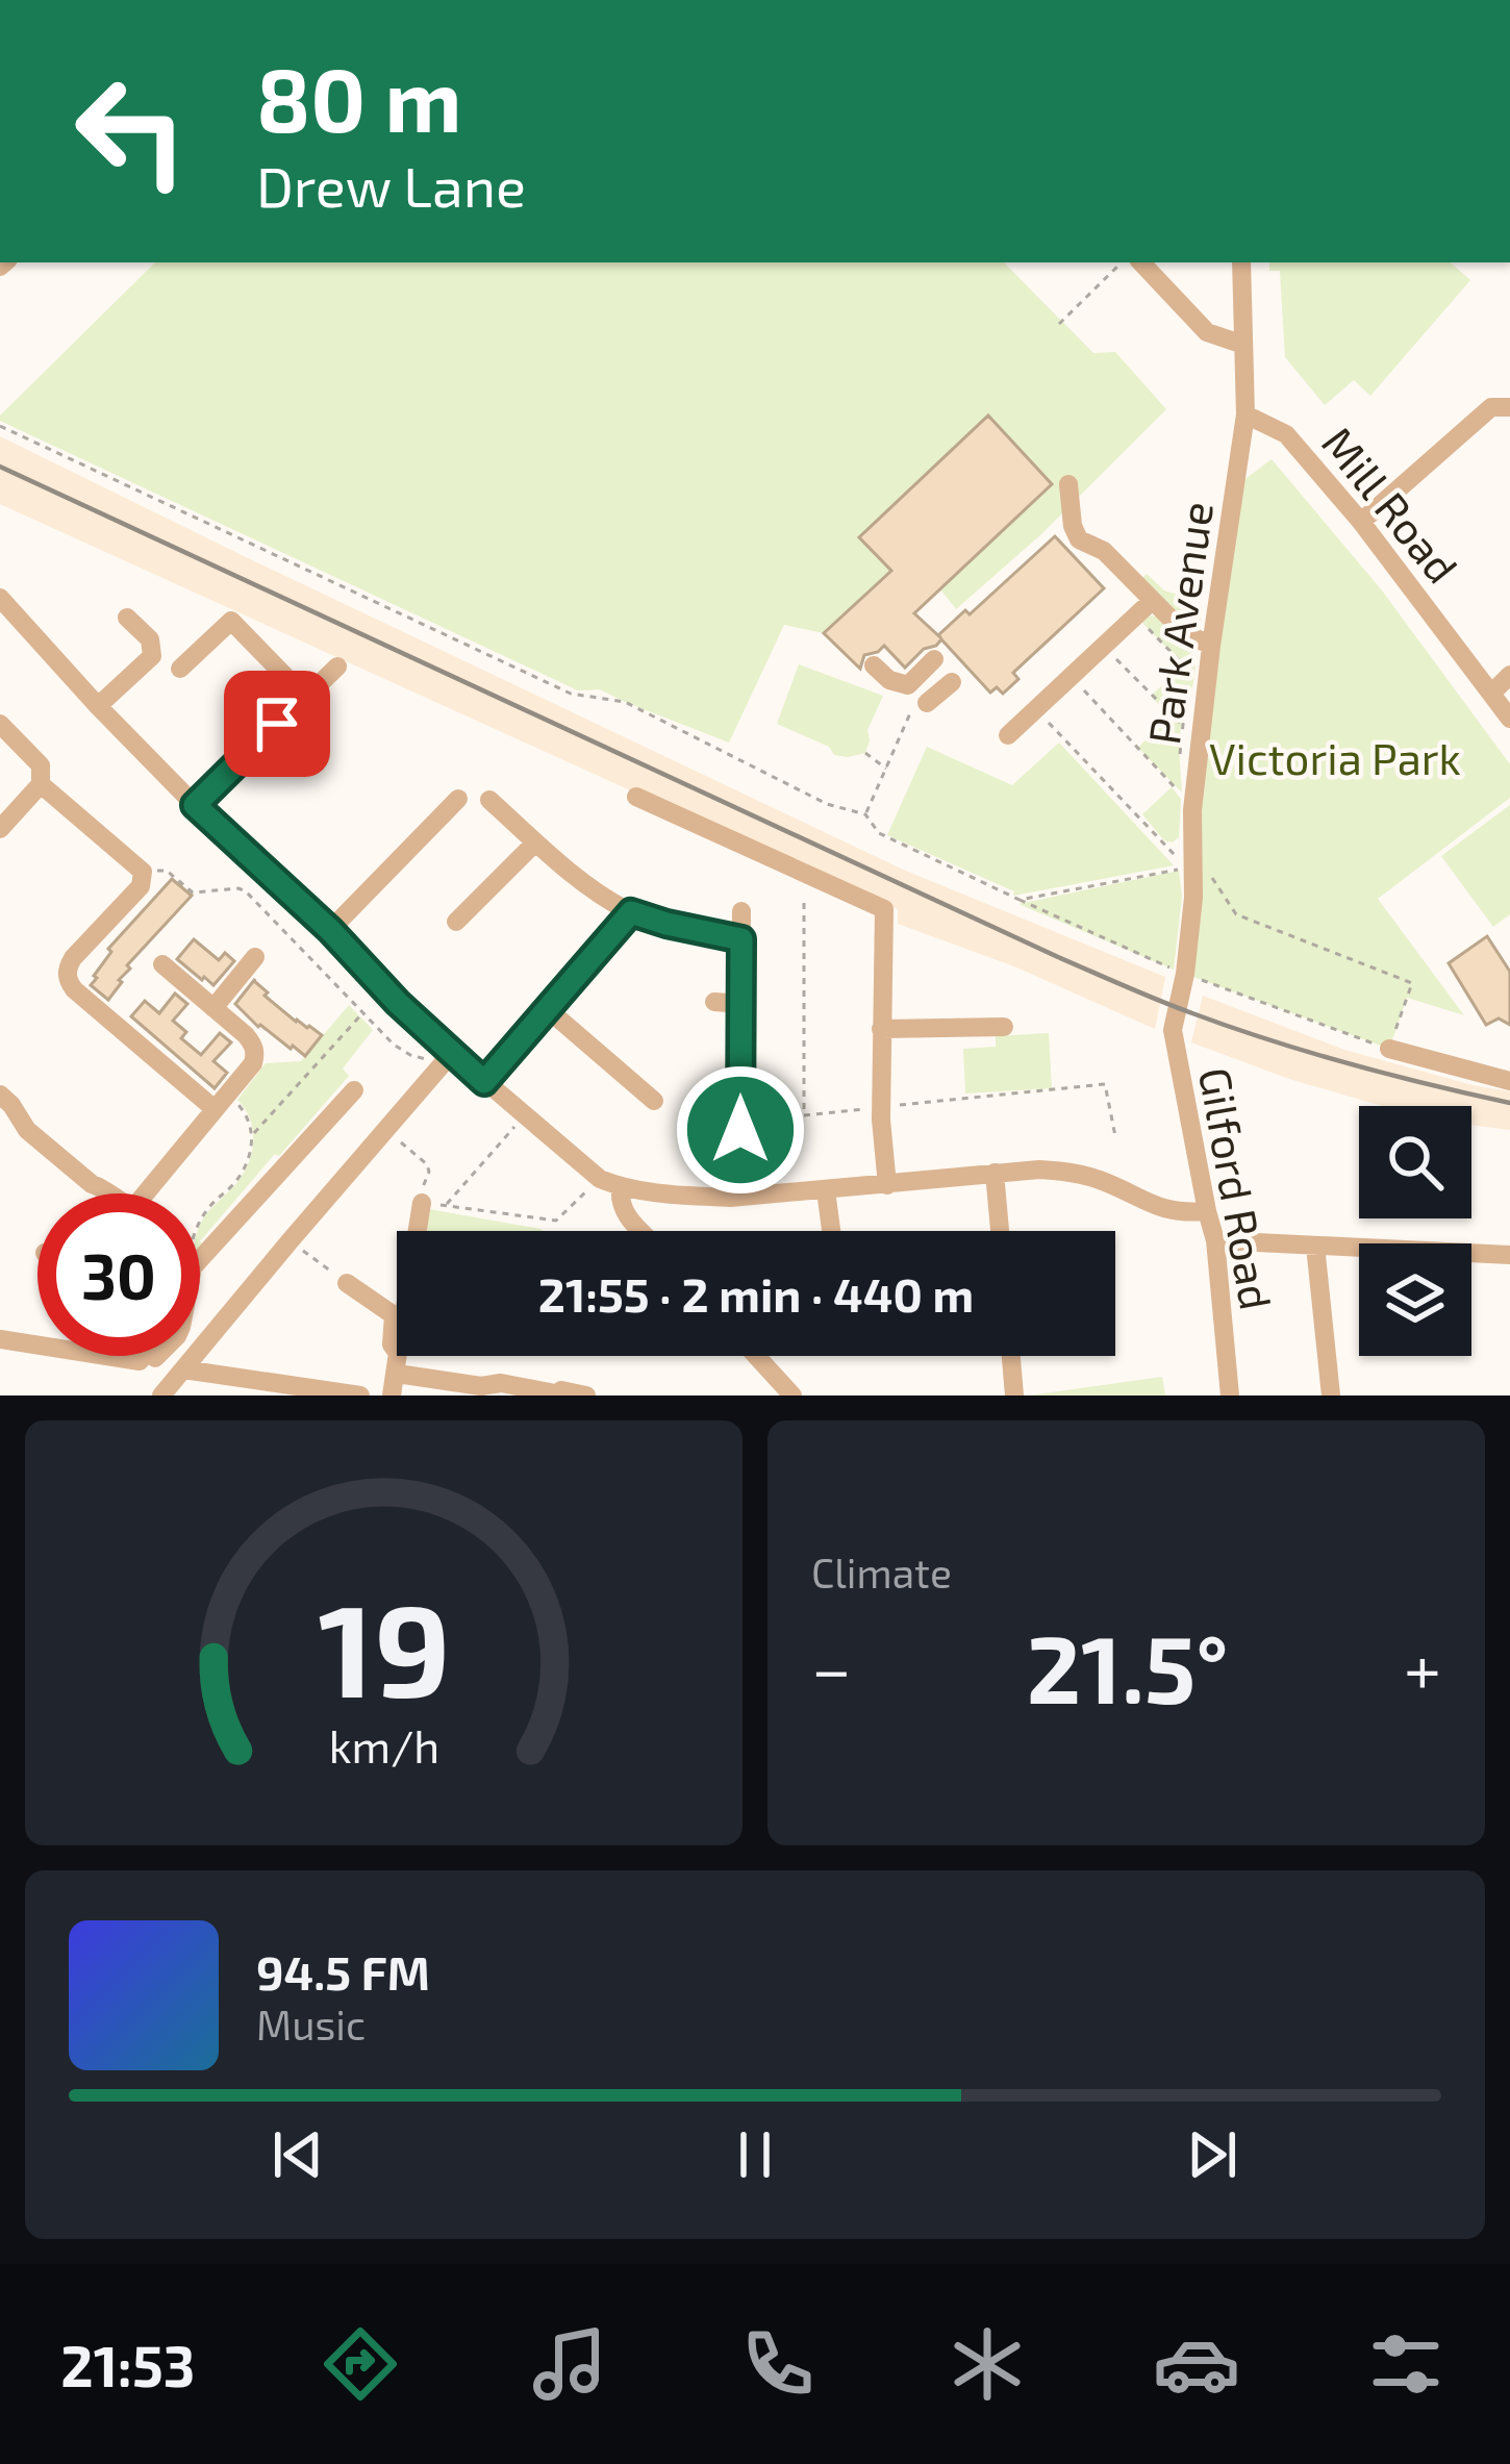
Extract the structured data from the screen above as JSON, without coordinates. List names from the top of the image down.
{
  "streets": {
    "street": ["Mill Road", "Park Avenue", "Gilford Road"]
  },
  "crossings": [
    ["Mill Road", "Park Avenue"],
    ["Park Avenue", "Gilford Road"]
  ],
  "parks": ["Victoria Park"],
  "page": {
    "turn": ["80 m", "Drew Lane"],
    "limit": "30",
    "trip": "21:55 · 2 min · 440 m",
    "tile": "Climate",
    "heat": ["−", "21.5°", "+"],
    "song": ["94.5 FM", "Music"],
    "tabs": "21:53",
    "gauge": ["19", "km/h"]
  }
}
